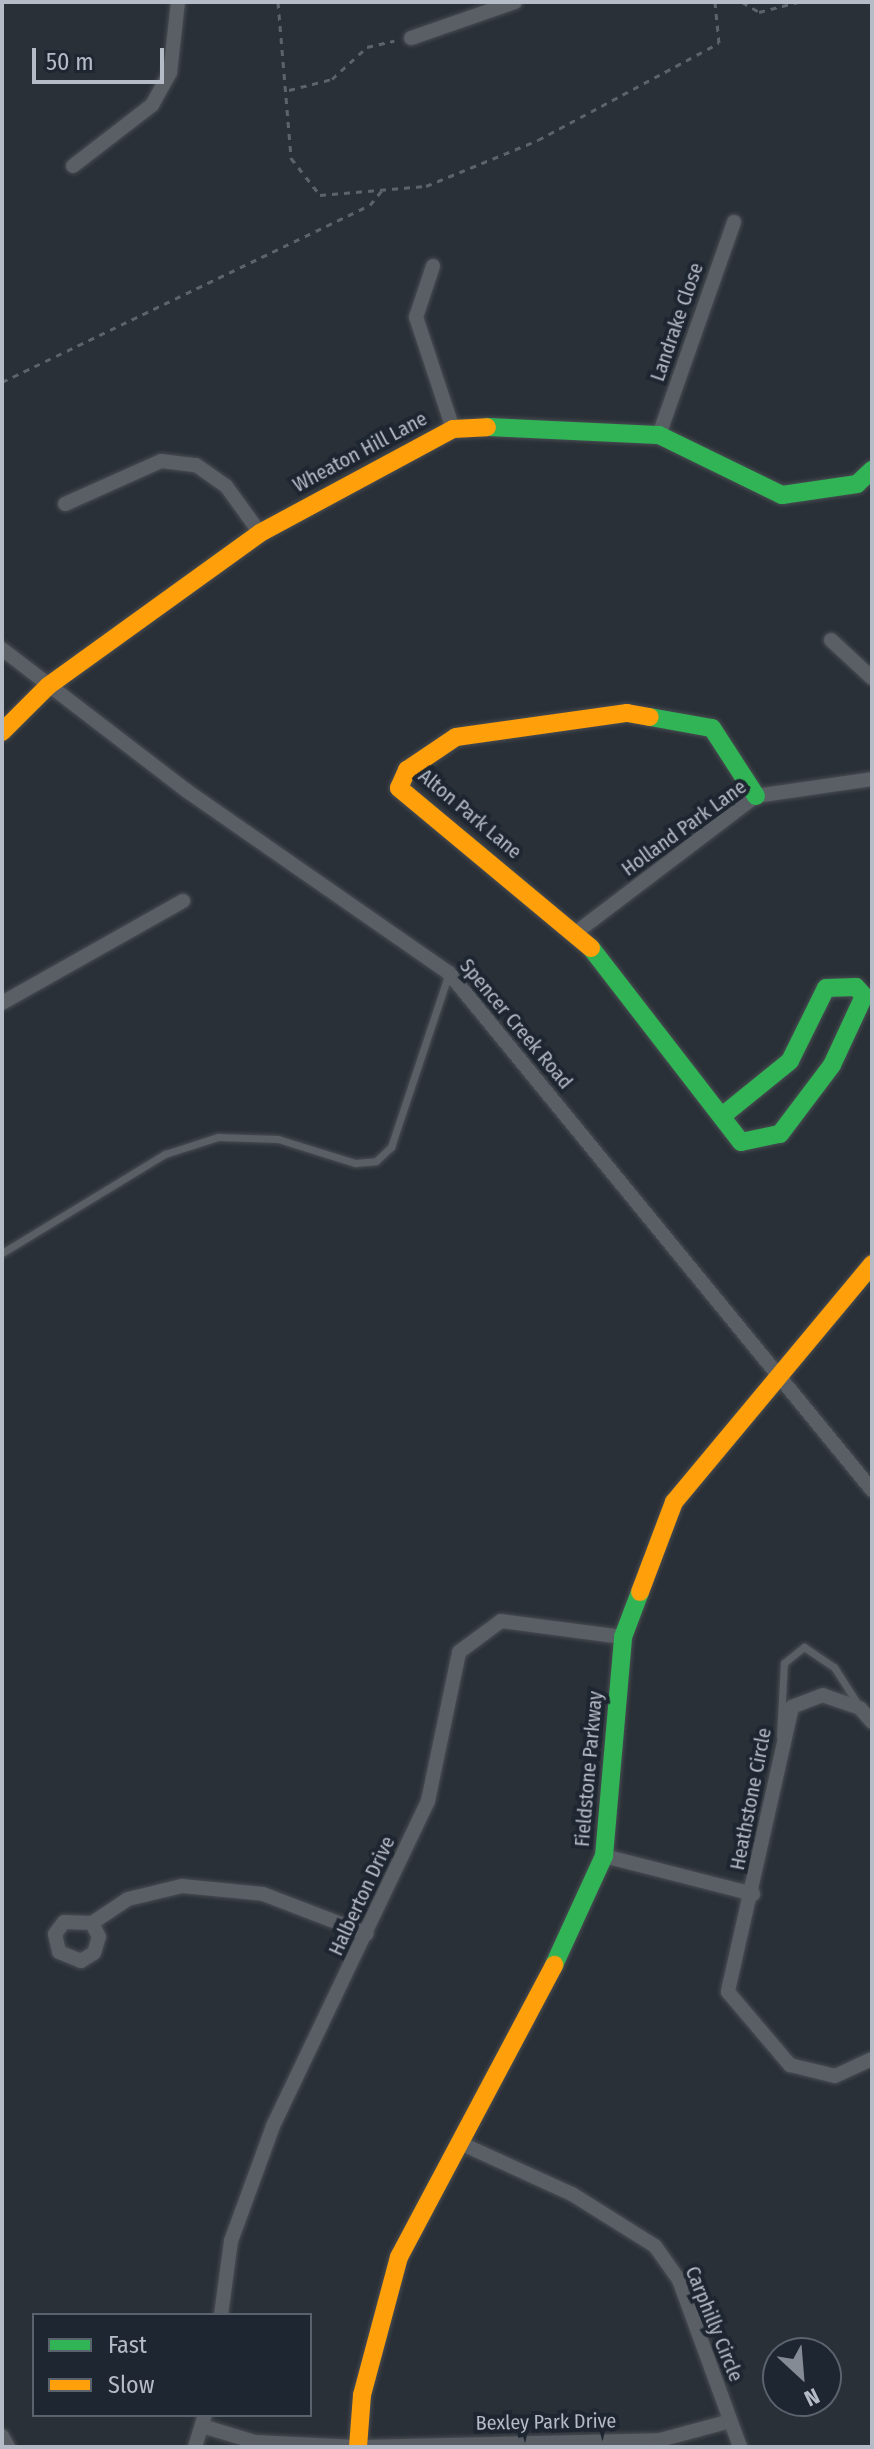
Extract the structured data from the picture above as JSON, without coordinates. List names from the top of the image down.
{
  "streets": {
    "street": [
      "Landrake Close",
      "Wheaton Hill Lane",
      "Alton Park Lane",
      "Holland Park Lane",
      "Spencer Creek Road",
      "Fieldstone Parkway",
      "Heathstone Circle",
      "Halberton Drive",
      "Carphilly Circle",
      "Bexley Park Drive"
    ]
  },
  "crossings": [
    ["Landrake Close", "Wheaton Hill Lane"],
    ["Wheaton Hill Lane", "Spencer Creek Road"],
    ["Alton Park Lane", "Holland Park Lane"],
    ["Spencer Creek Road", "Fieldstone Parkway"],
    ["Fieldstone Parkway", "Heathstone Circle"],
    ["Fieldstone Parkway", "Halberton Drive"],
    ["Fieldstone Parkway", "Carphilly Circle"],
    ["Fieldstone Parkway", "Bexley Park Drive"],
    ["Carphilly Circle", "Bexley Park Drive"]
  ],
  "legend": ["Fast", "Slow"],
  "scale_bar": "50 m",
  "north": "bottom right"
}
